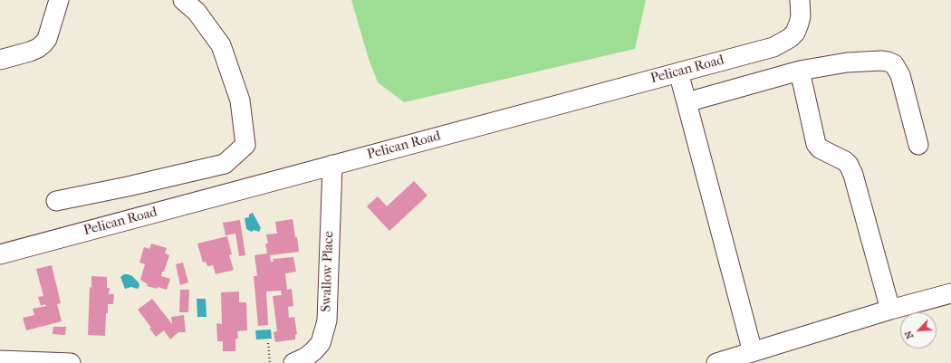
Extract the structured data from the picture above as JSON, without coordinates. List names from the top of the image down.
{
  "streets": {
    "street": ["Pelican Road", "Swallow Place"]
  },
  "crossings": [
    ["Pelican Road", "Swallow Place"]
  ],
  "north": "bottom left"
}
